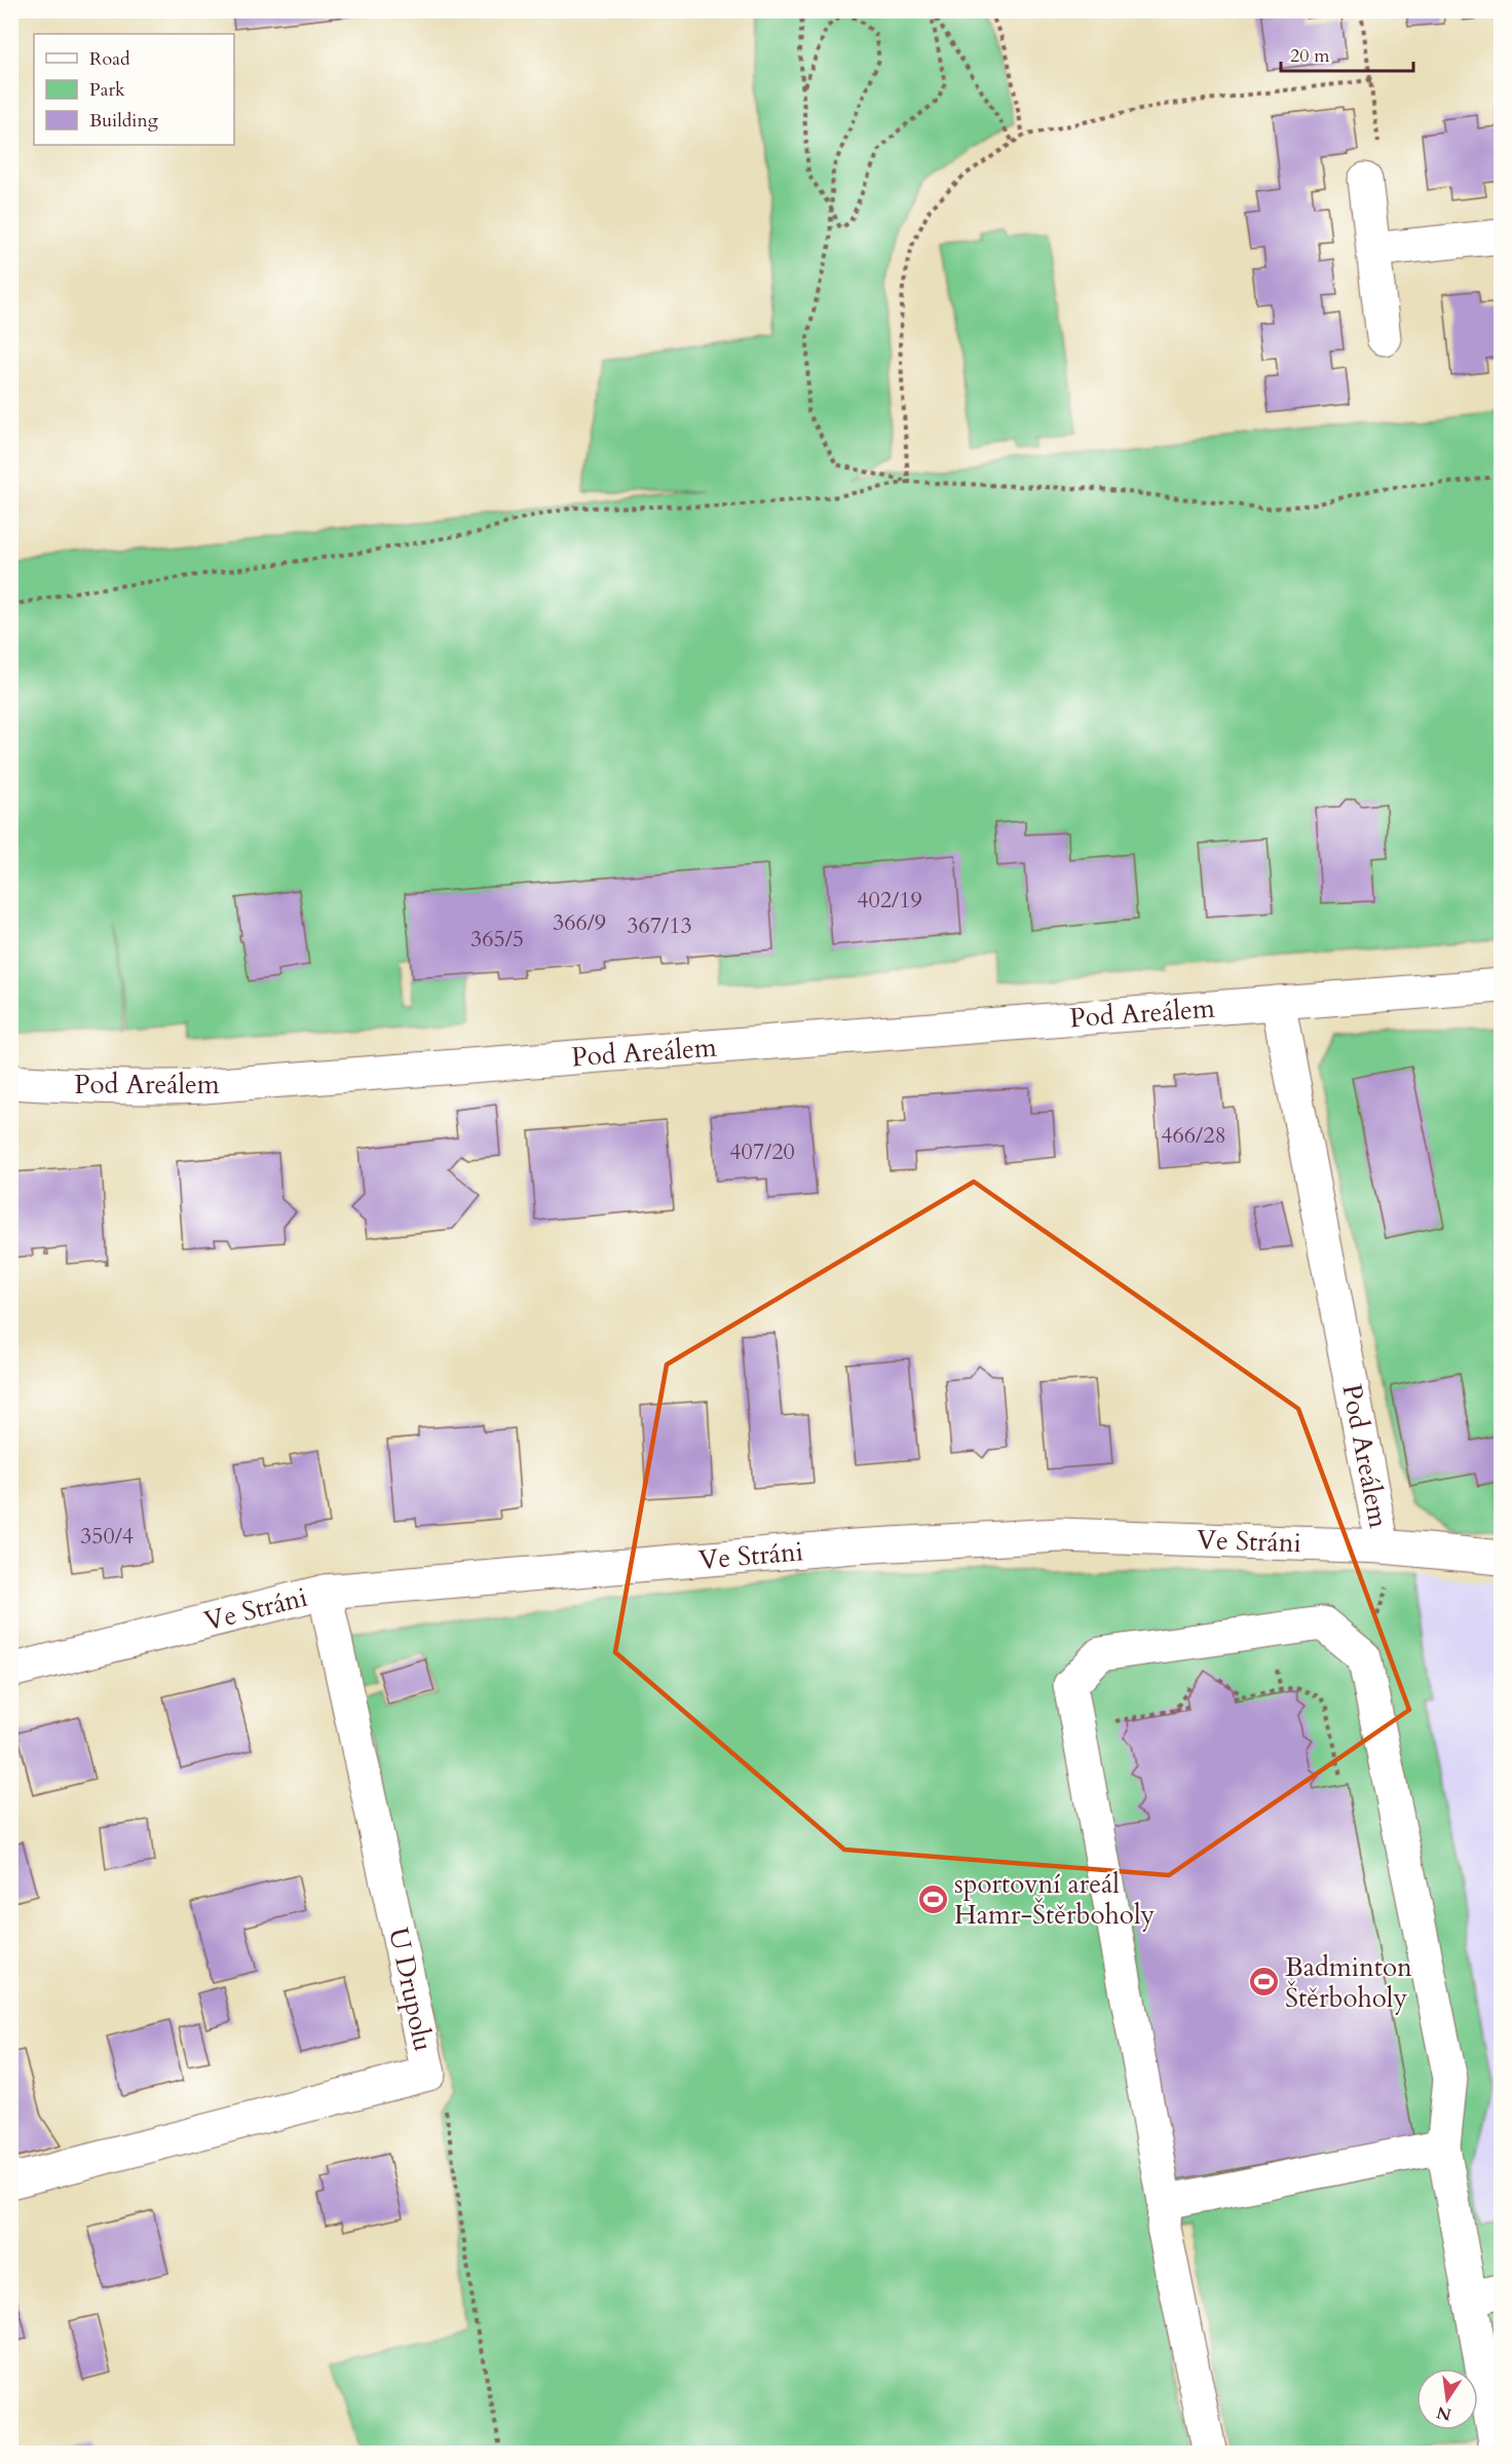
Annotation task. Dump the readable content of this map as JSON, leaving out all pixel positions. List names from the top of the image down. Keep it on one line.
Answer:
{"streets":{"street":["Pod Areálem","Ve Stráni","U Drupolu"]},"crossings":[["Pod Areálem","Ve Stráni"],["Ve Stráni","U Drupolu"]],"places":{"sports":["sportovní areál Hamr-Štěrboholy","Badminton Štěrboholy"]},"house_numbers":["402/19","366/9","367/13","365/5","466/28","407/20","350/4"],"legend":["Road","Park","Building"],"scale_bar":"20 m","north":"bottom"}
